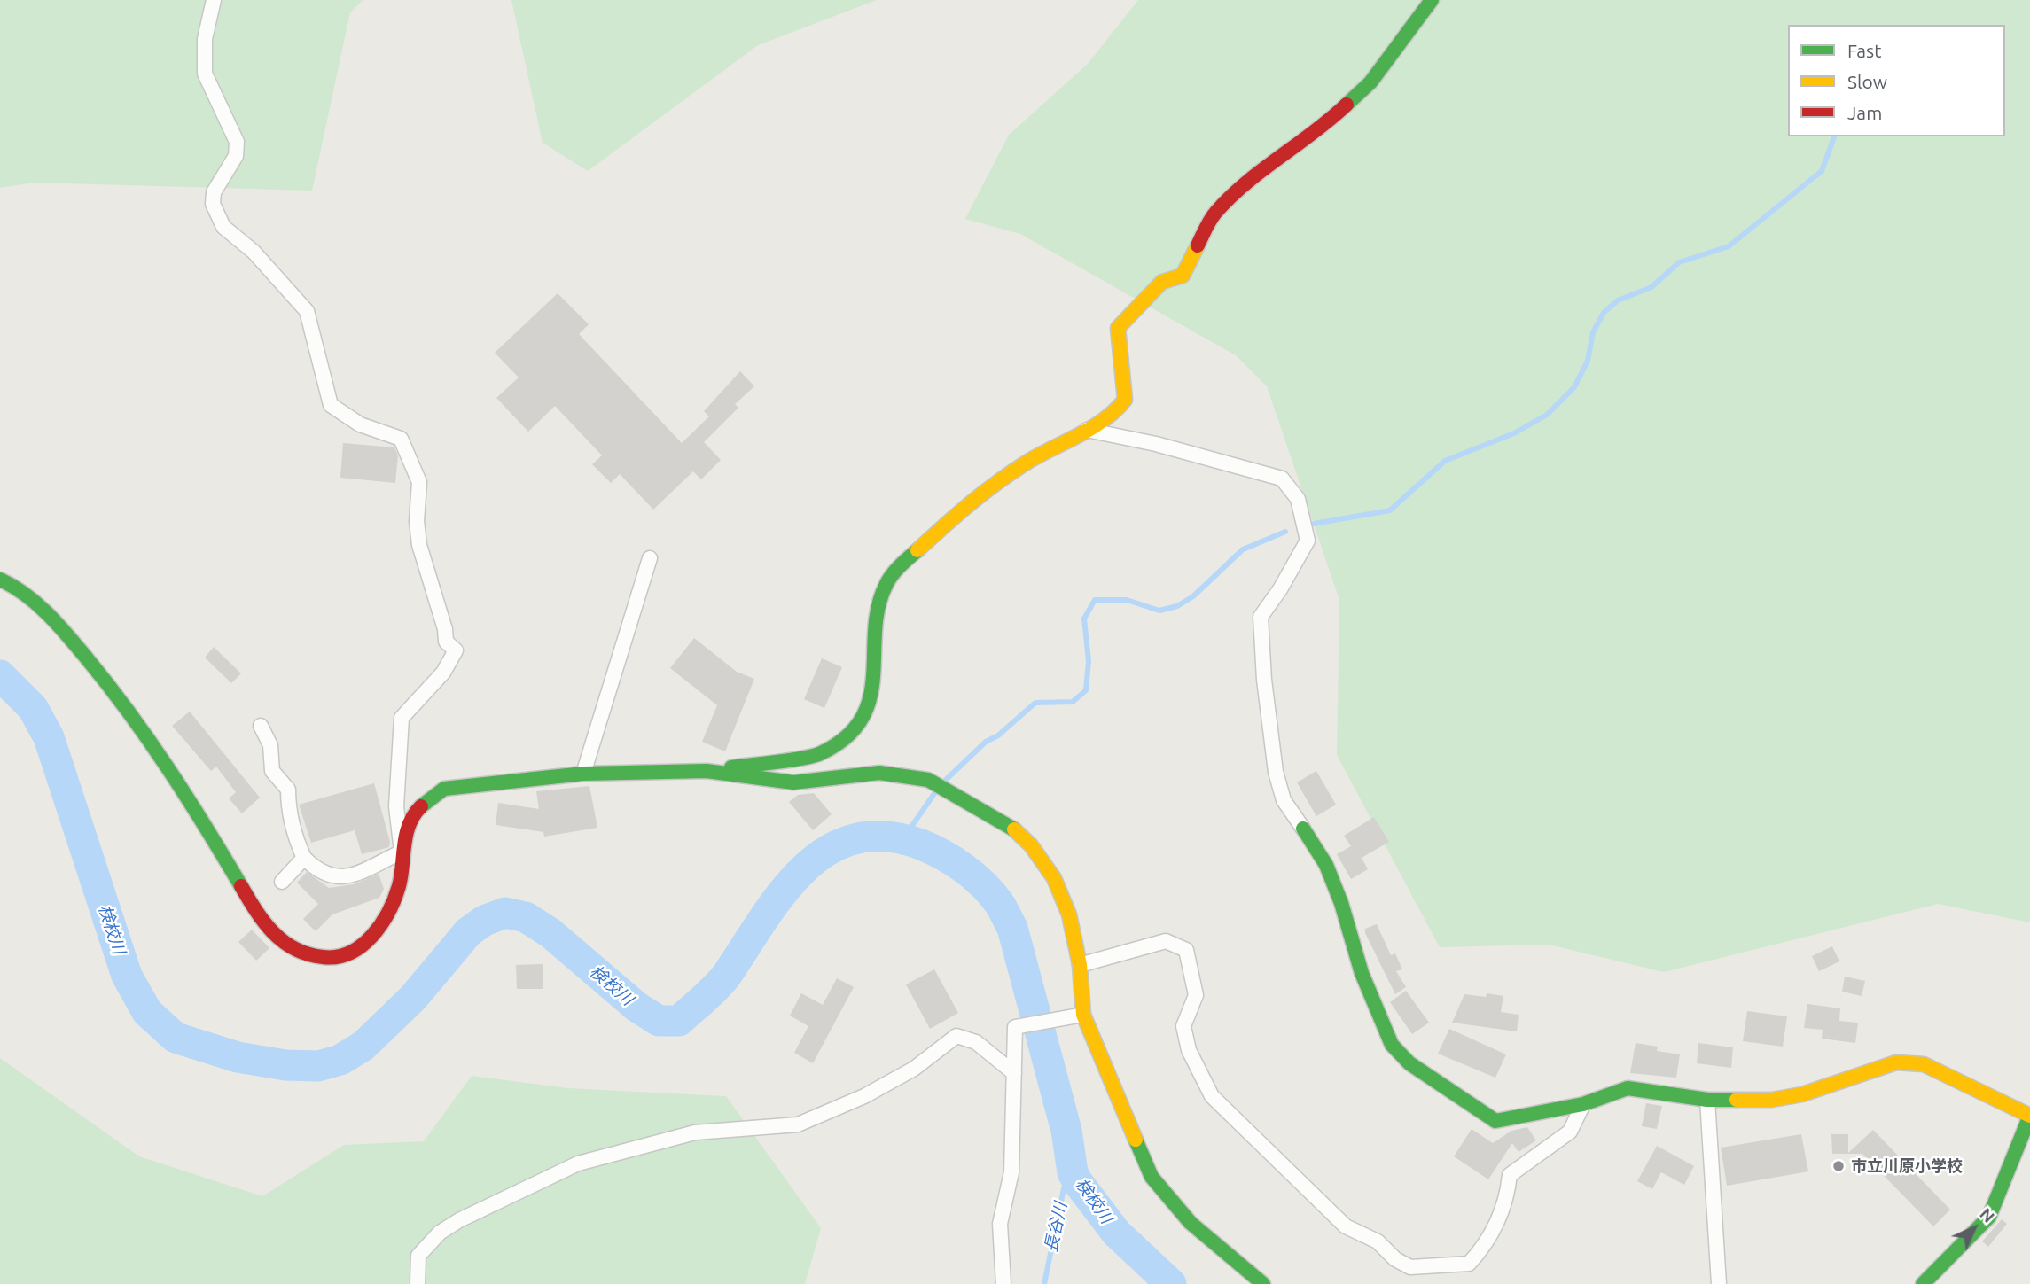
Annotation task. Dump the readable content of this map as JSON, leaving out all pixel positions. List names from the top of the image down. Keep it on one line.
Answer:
{"water":["検校川","長谷川"],"places":["市立川原小学校"],"legend":["Fast","Slow","Jam"],"north":"top right"}
